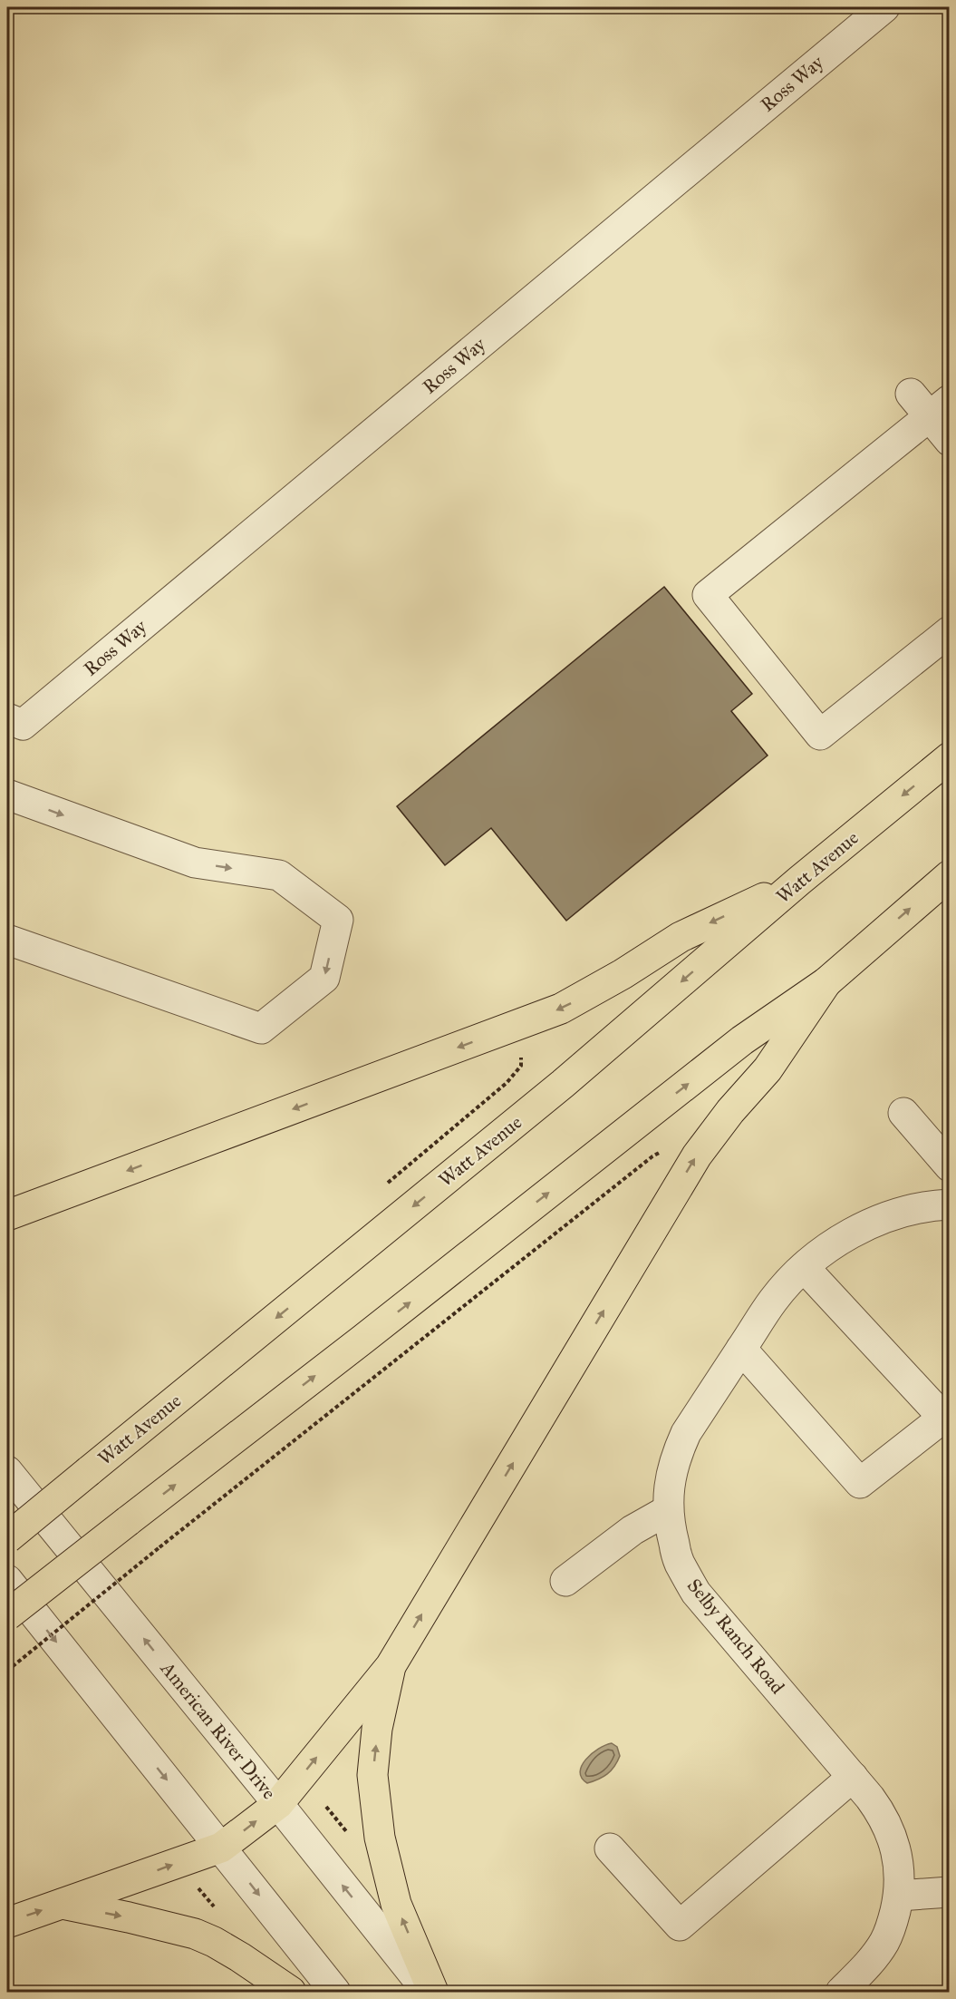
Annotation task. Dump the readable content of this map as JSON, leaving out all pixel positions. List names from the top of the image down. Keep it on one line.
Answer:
{"streets":{"main road":["Watt Avenue"],"street":["Ross Way","Selby Ranch Road","American River Drive"]}}
